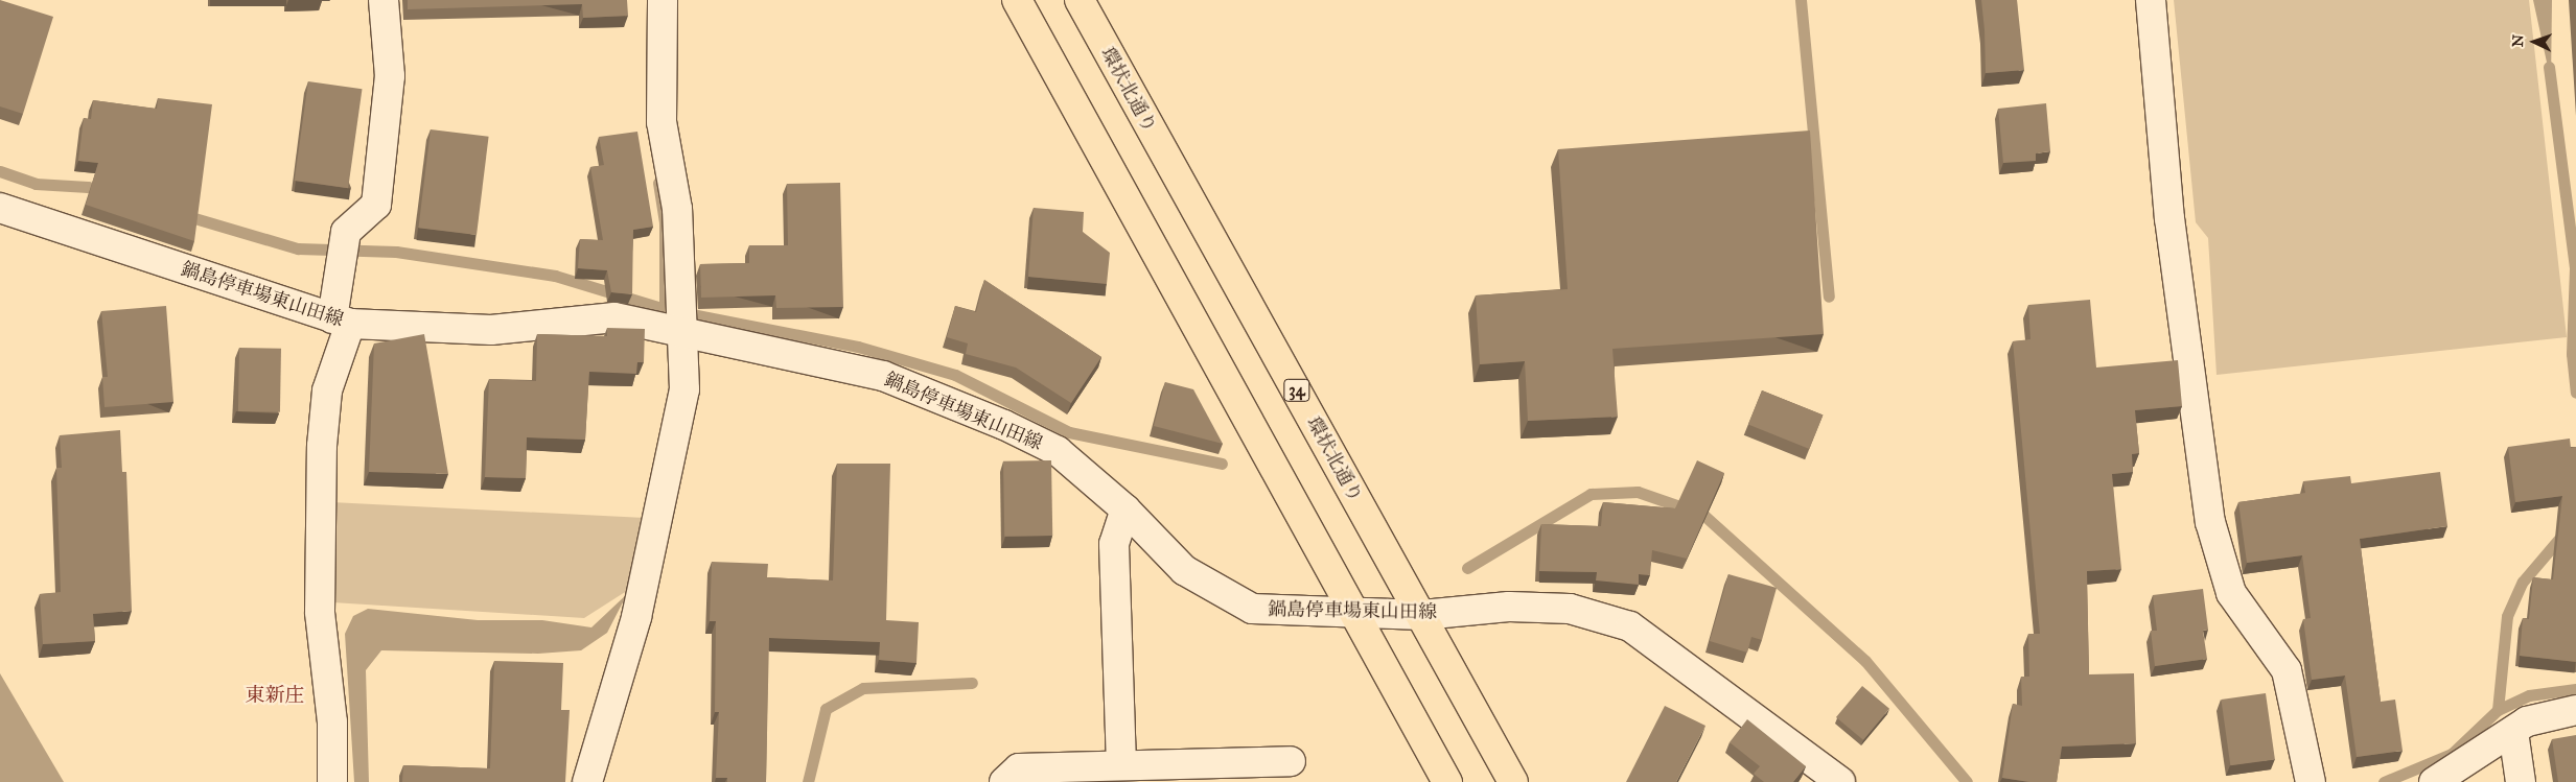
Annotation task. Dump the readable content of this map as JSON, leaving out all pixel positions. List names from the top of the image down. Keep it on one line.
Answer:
{"streets":{"highway":["環状北通り","34"],"street":["鍋島停車場東山田線"]},"crossings":[["環状北通り","鍋島停車場東山田線"]],"districts":["東新庄"],"north":"left"}
